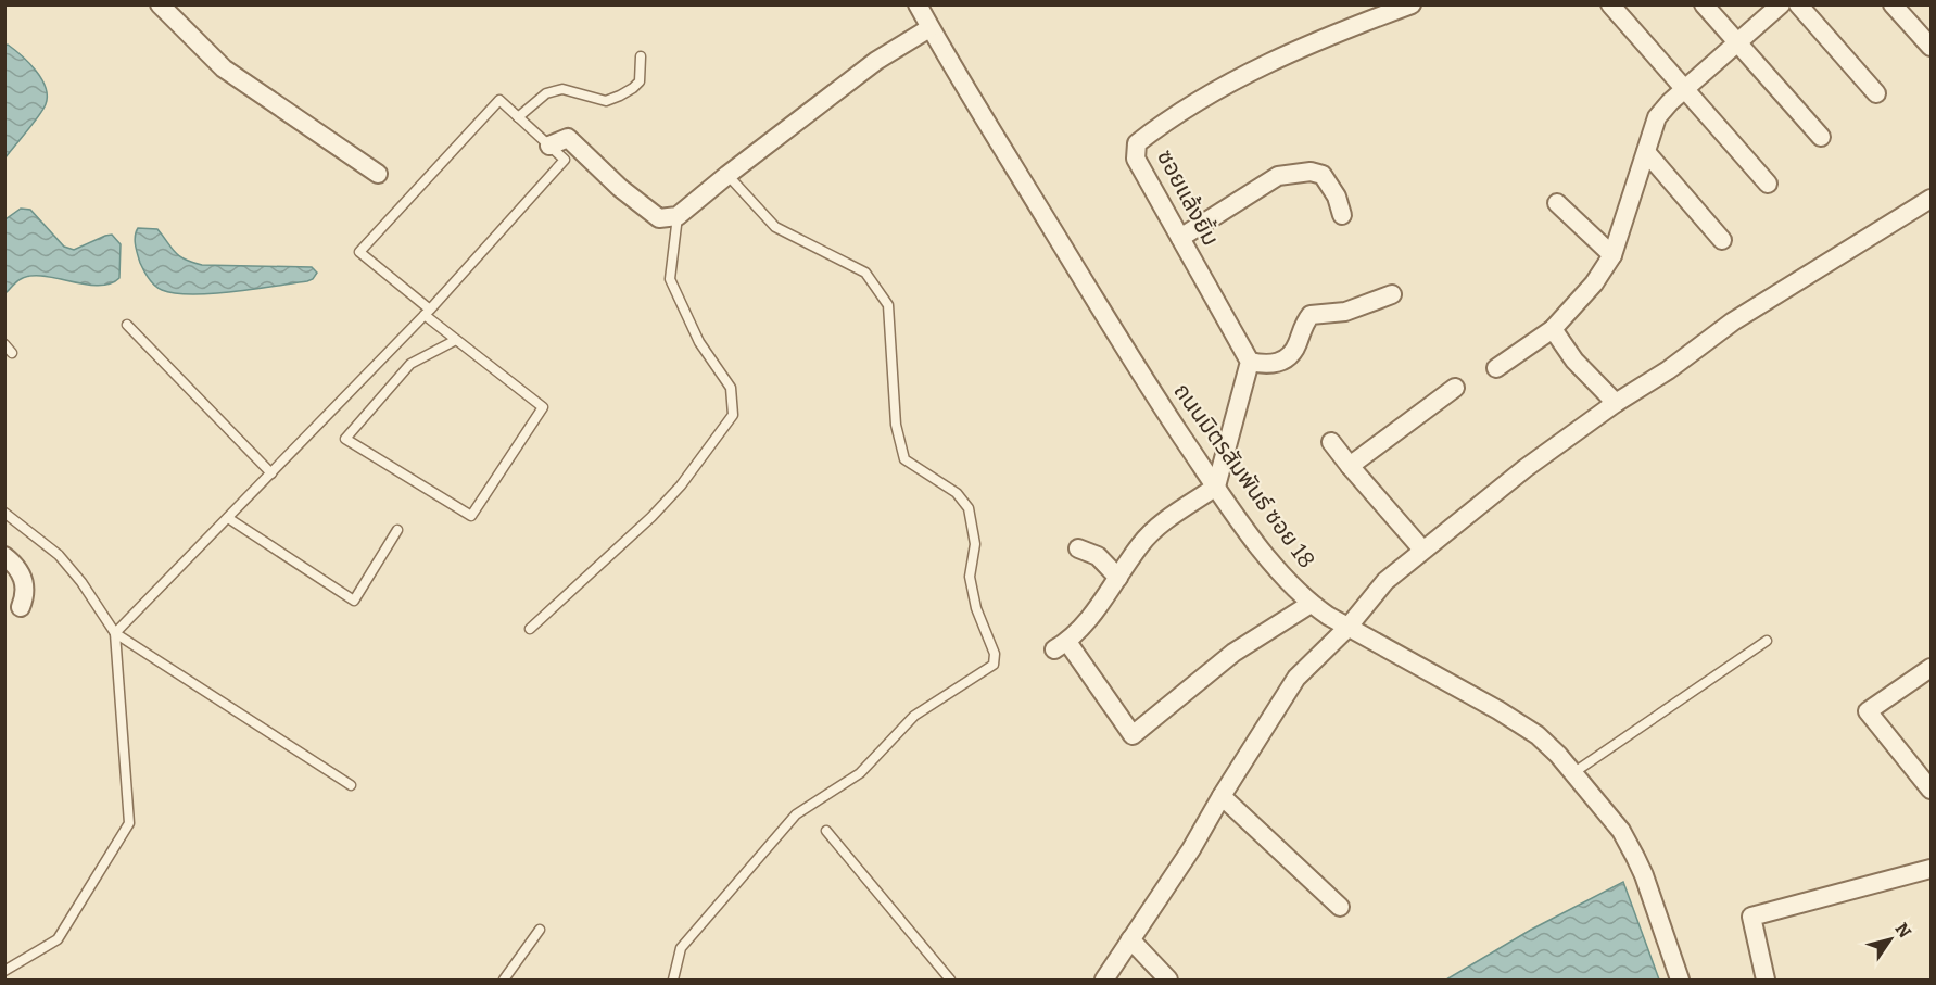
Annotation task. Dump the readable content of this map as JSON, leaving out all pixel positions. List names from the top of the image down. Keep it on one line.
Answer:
{"streets":{"street":["ซอยแล้งยิ้ม","ถนนมิตรสัมพันธ์ ซอย 18"]},"north":"top right"}
